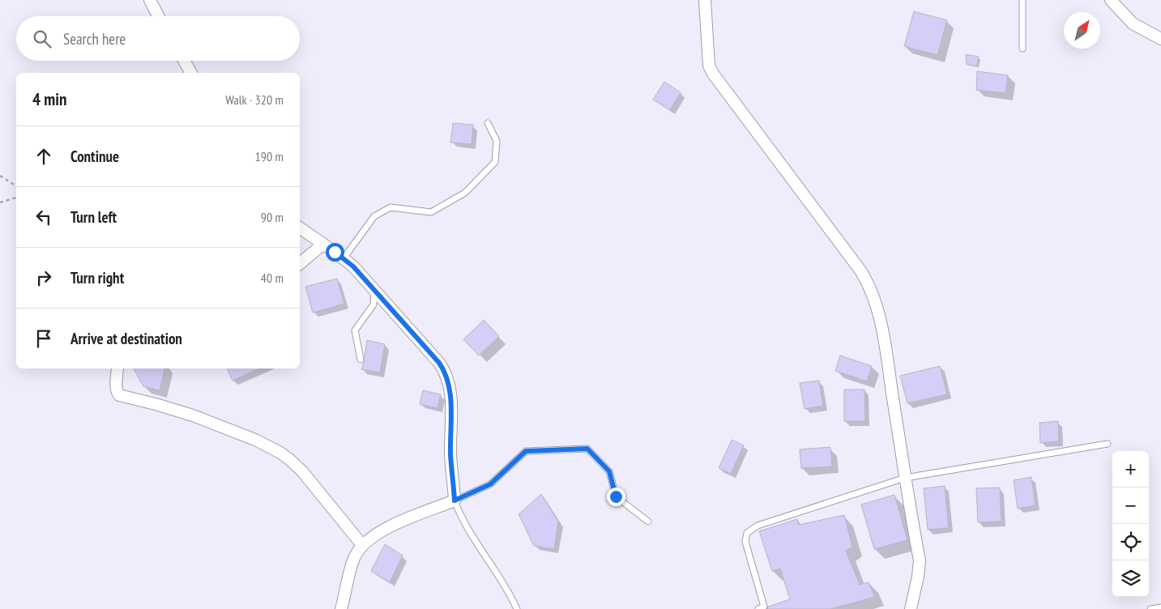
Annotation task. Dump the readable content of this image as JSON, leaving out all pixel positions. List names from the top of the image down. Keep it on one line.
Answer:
{"north":"top right","page":{"search":"Search here","heading":["4 min","Walk · 320 m"],"list":[["Continue","190 m"],["Turn left","90 m"],["Turn right","40 m"],"Arrive at destination"],"map_buttons":["+","−"]}}
